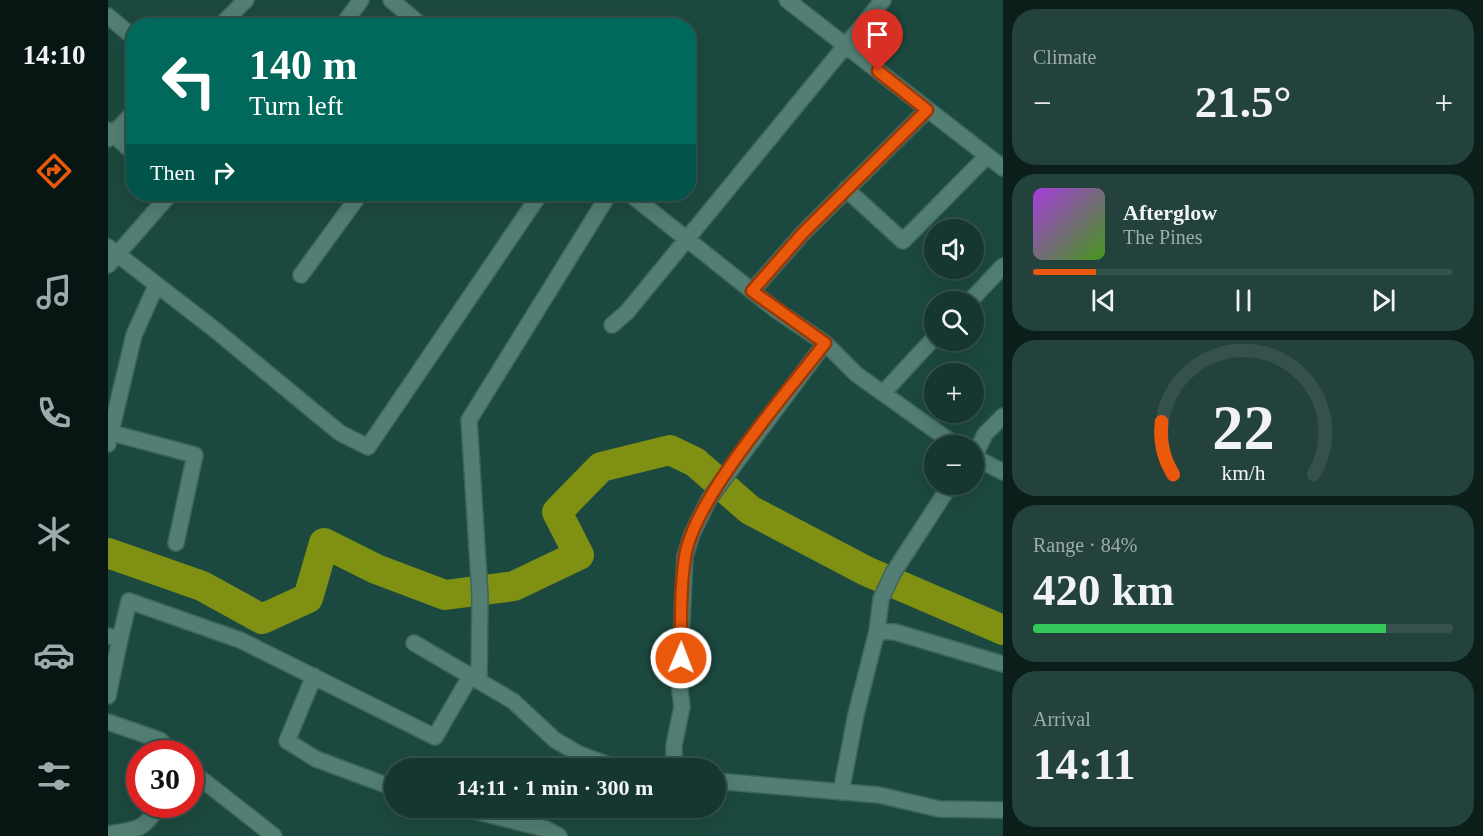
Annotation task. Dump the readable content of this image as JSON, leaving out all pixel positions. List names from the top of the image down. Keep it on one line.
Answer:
{"page":{"tabs":"14:10","tile":["Climate",["Range · 84%","420 km"],["Arrival","14:11"]],"turn":["140 m","Turn left"],"heat":["−","21.5°","+"],"then":"Then","song":["Afterglow","The Pines"],"map_buttons":["+","−"],"limit":"30","trip":"14:11 · 1 min · 300 m","gauge":["22","km/h"]}}
